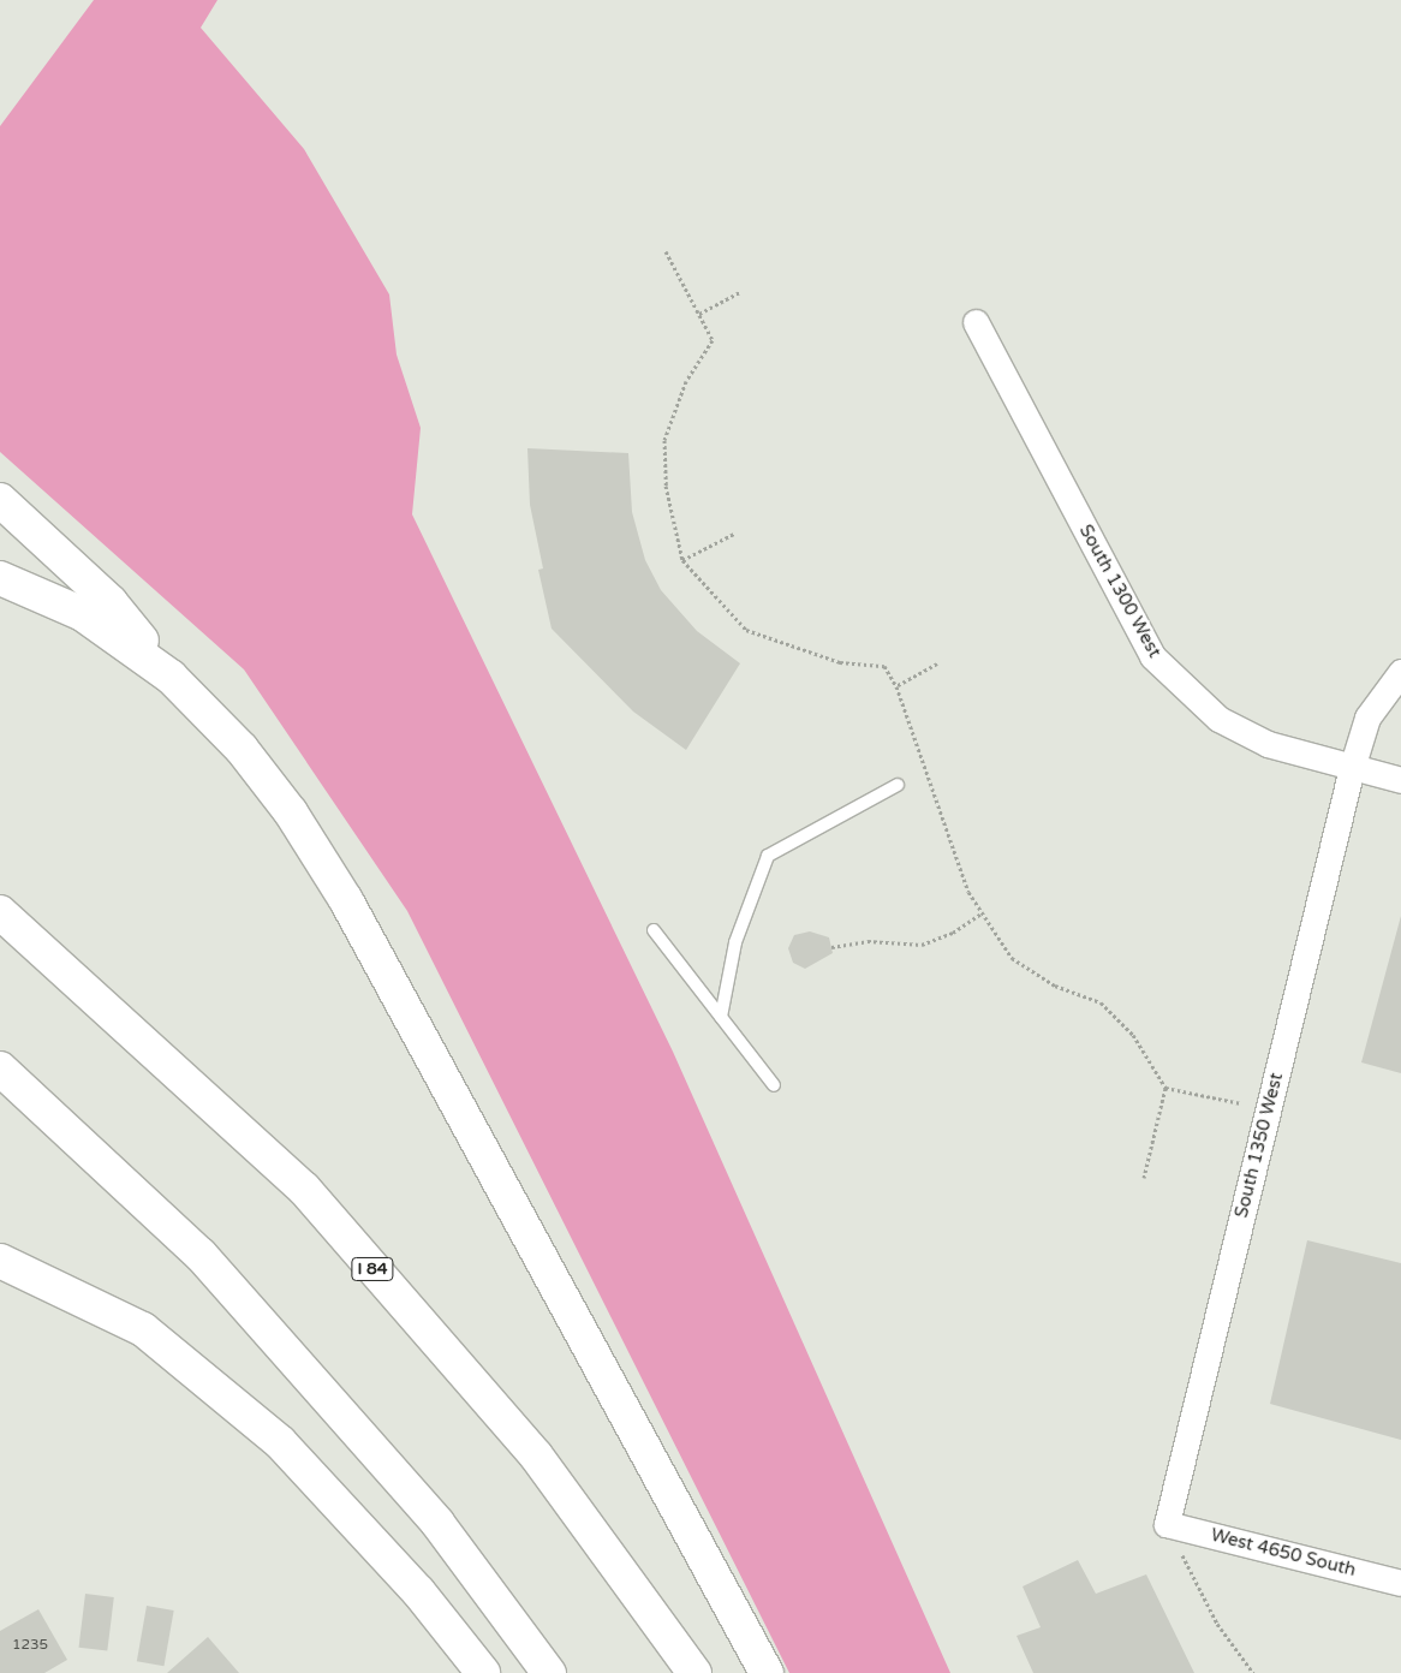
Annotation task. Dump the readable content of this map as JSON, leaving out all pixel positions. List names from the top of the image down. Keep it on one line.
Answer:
{"streets":{"highway":["I 84"],"street":["South 1300 West","South 1350 West","West 4650 South"]},"crossings":[["South 1300 West","South 1350 West"],["South 1350 West","West 4650 South"]],"house_numbers":["1235"]}
